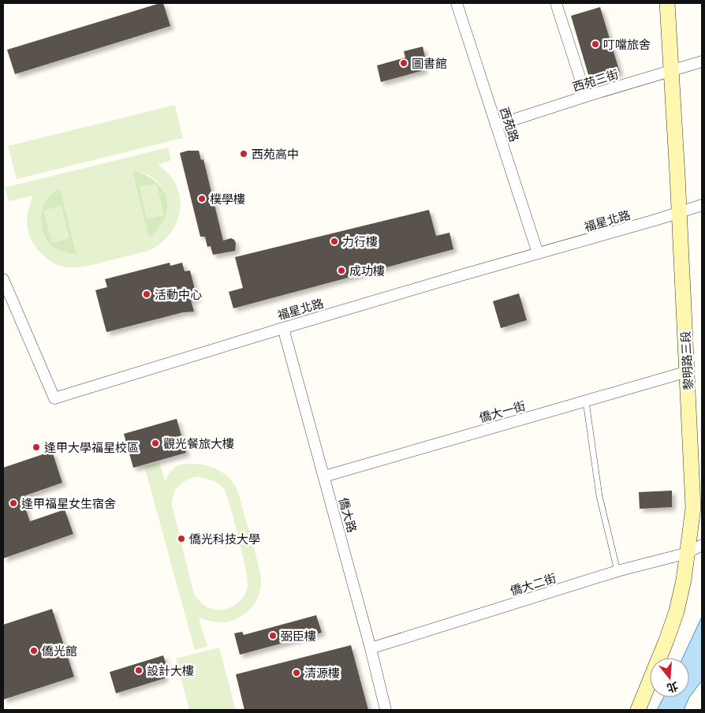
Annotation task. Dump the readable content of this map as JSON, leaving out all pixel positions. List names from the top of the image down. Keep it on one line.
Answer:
{"streets":{"main road":["黎明路三段"],"street":["西苑三街","西苑路","福星北路","僑大一街","僑大路","僑大二街"]},"crossings":[["西苑三街","西苑路"],["西苑三街","黎明路三段"],["西苑路","福星北路"],["福星北路","黎明路三段"],["福星北路","僑大路"],["黎明路三段","僑大一街"],["黎明路三段","僑大二街"],["僑大一街","僑大路"],["僑大路","僑大二街"]],"places":["叮噹旅舍","圖書館","西苑高中","樸學樓","力行樓","成功樓","活動中心","觀光餐旅大樓","逢甲大學福星校區","逢甲福星女生宿舍","僑光科技大學","弼臣樓","僑光館","設計大樓","清源樓"],"north":"bottom"}
